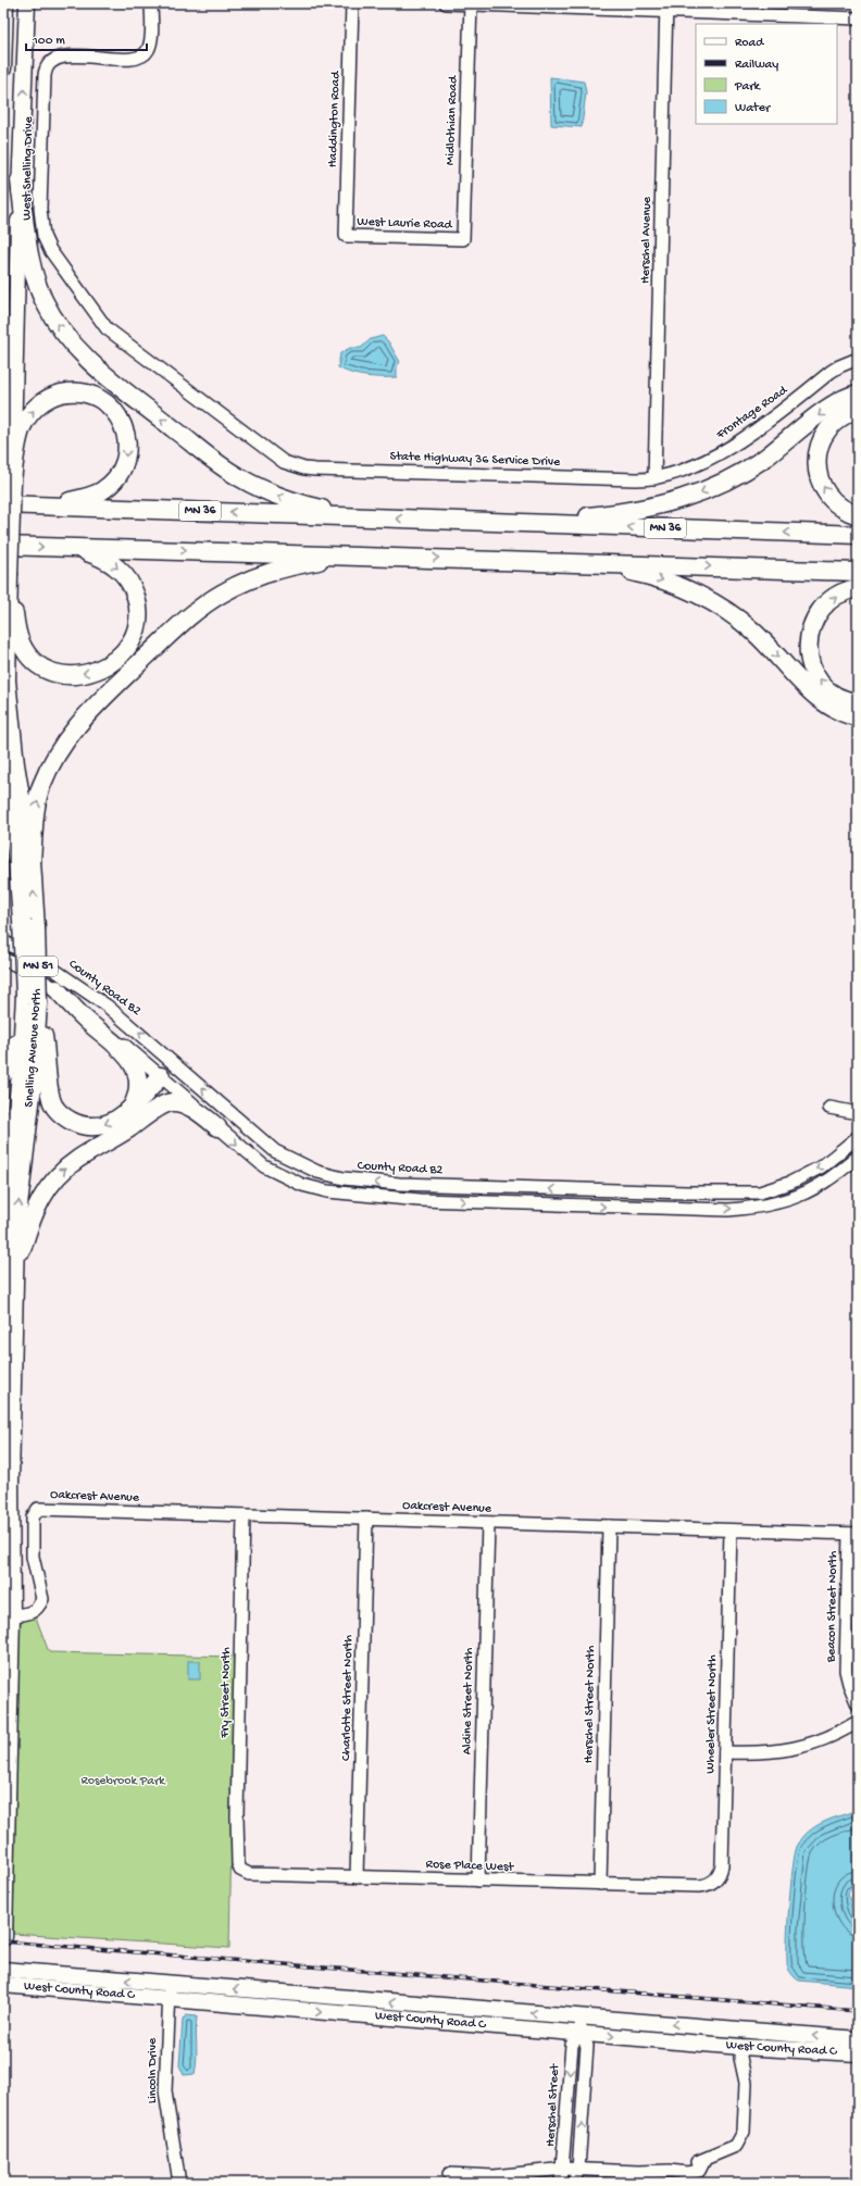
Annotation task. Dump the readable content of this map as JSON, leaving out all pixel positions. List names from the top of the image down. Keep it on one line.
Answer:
{"streets":{"highway":["MN 36","MN 51","Snelling Avenue North"],"main road":["West County Road C"],"street":["Haddington Road","Midlothian Road","West Snelling Drive","West Laurie Road","Herschel Avenue","Frontage Road","State Highway 36 Service Drive","County Road B2","Oakcrest Avenue","Beacon Street North","Fry Street North","Charlotte Street North","Aldine Street North","Herschel Street North","Wheeler Street North","Rose Place West","Lincoln Drive","Herschel Street"]},"crossings":[["Haddington Road","West Laurie Road"],["Midlothian Road","West Laurie Road"],["West Snelling Drive","State Highway 36 Service Drive"],["Herschel Avenue","Frontage Road"],["Herschel Avenue","State Highway 36 Service Drive"],["Frontage Road","State Highway 36 Service Drive"],["Snelling Avenue North","Oakcrest Avenue"],["Oakcrest Avenue","Beacon Street North"],["Oakcrest Avenue","Fry Street North"],["Oakcrest Avenue","Charlotte Street North"],["Oakcrest Avenue","Aldine Street North"],["Oakcrest Avenue","Herschel Street North"],["Oakcrest Avenue","Wheeler Street North"],["Fry Street North","Rose Place West"],["Charlotte Street North","Rose Place West"],["Aldine Street North","Rose Place West"],["Herschel Street North","Rose Place West"],["Wheeler Street North","Rose Place West"],["West County Road C","Lincoln Drive"],["West County Road C","Herschel Street"]],"parks":["Rosebrook Park"],"legend":["Road","Railway","Park","Water"],"scale_bar":"100 m"}
